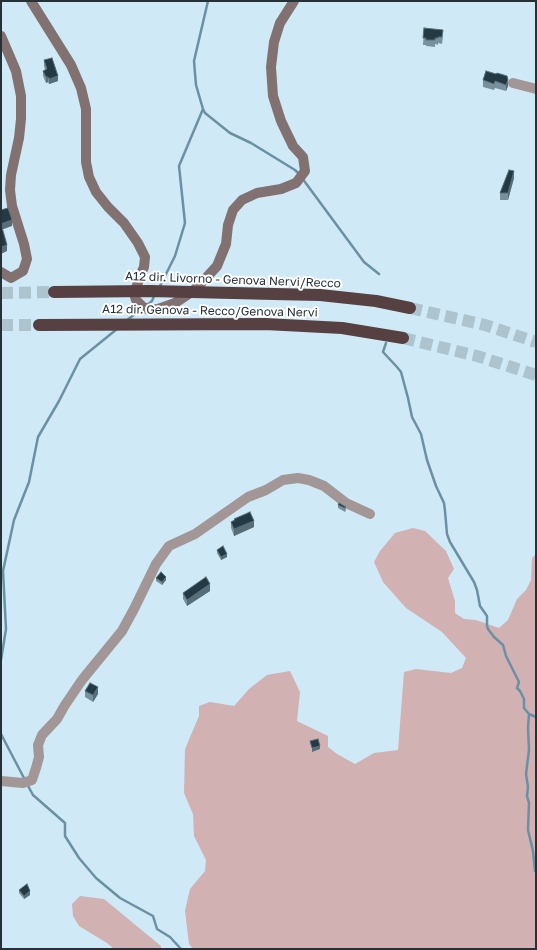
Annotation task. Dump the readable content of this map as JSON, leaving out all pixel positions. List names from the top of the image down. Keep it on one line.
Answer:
{"streets":{"highway":["A12 dir. Livorno - Genova Nervi/Recco","A12 dir. Genova - Recco/Genova Nervi"]}}
